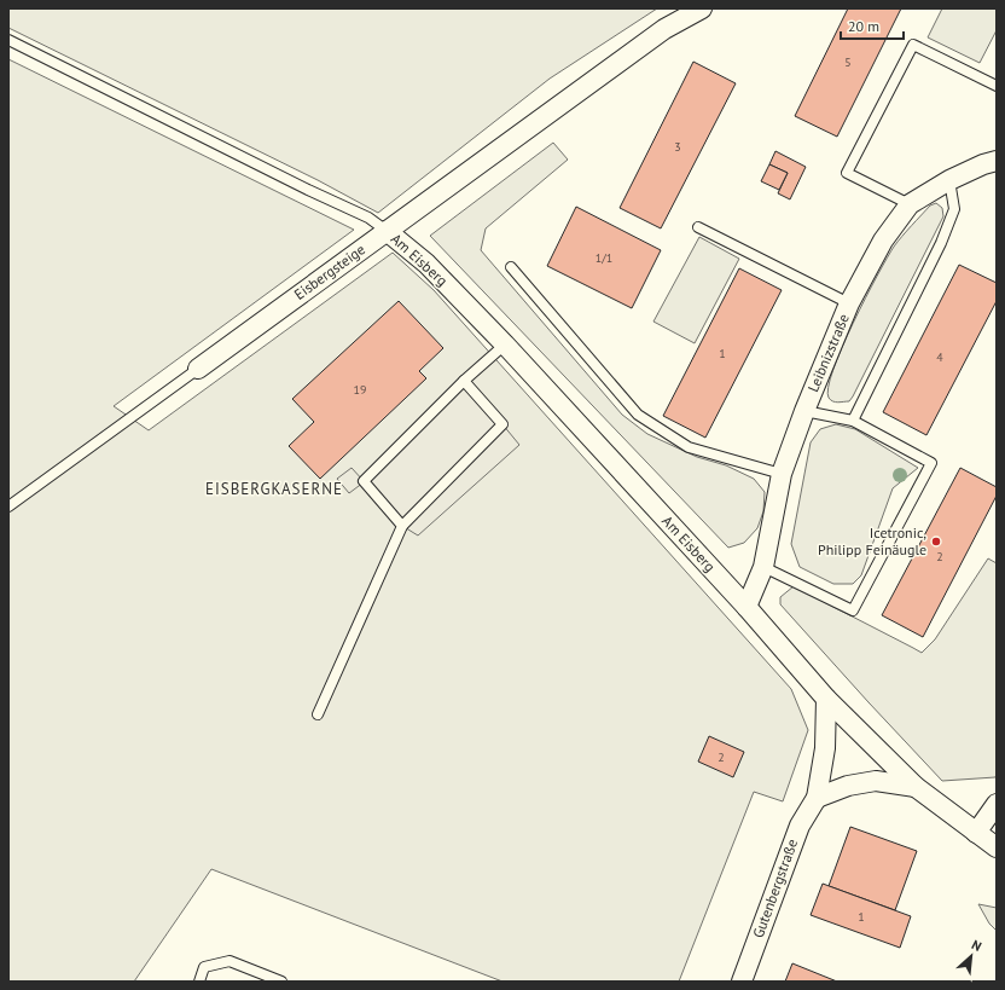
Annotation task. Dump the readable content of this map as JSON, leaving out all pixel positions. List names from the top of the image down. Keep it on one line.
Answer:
{"streets":{"street":["Am Eisberg","Eisbergsteige","Leibnizstraße","Gutenbergstraße"]},"crossings":[["Am Eisberg","Eisbergsteige"],["Am Eisberg","Leibnizstraße"],["Am Eisberg","Gutenbergstraße"]],"districts":["EISBERGKASERNE"],"places":["Icetronic, Philipp Feinäugle"],"house_numbers":["5","3","1/1","1","4","19","2","2","1"],"scale_bar":"20 m","north":"top right"}
